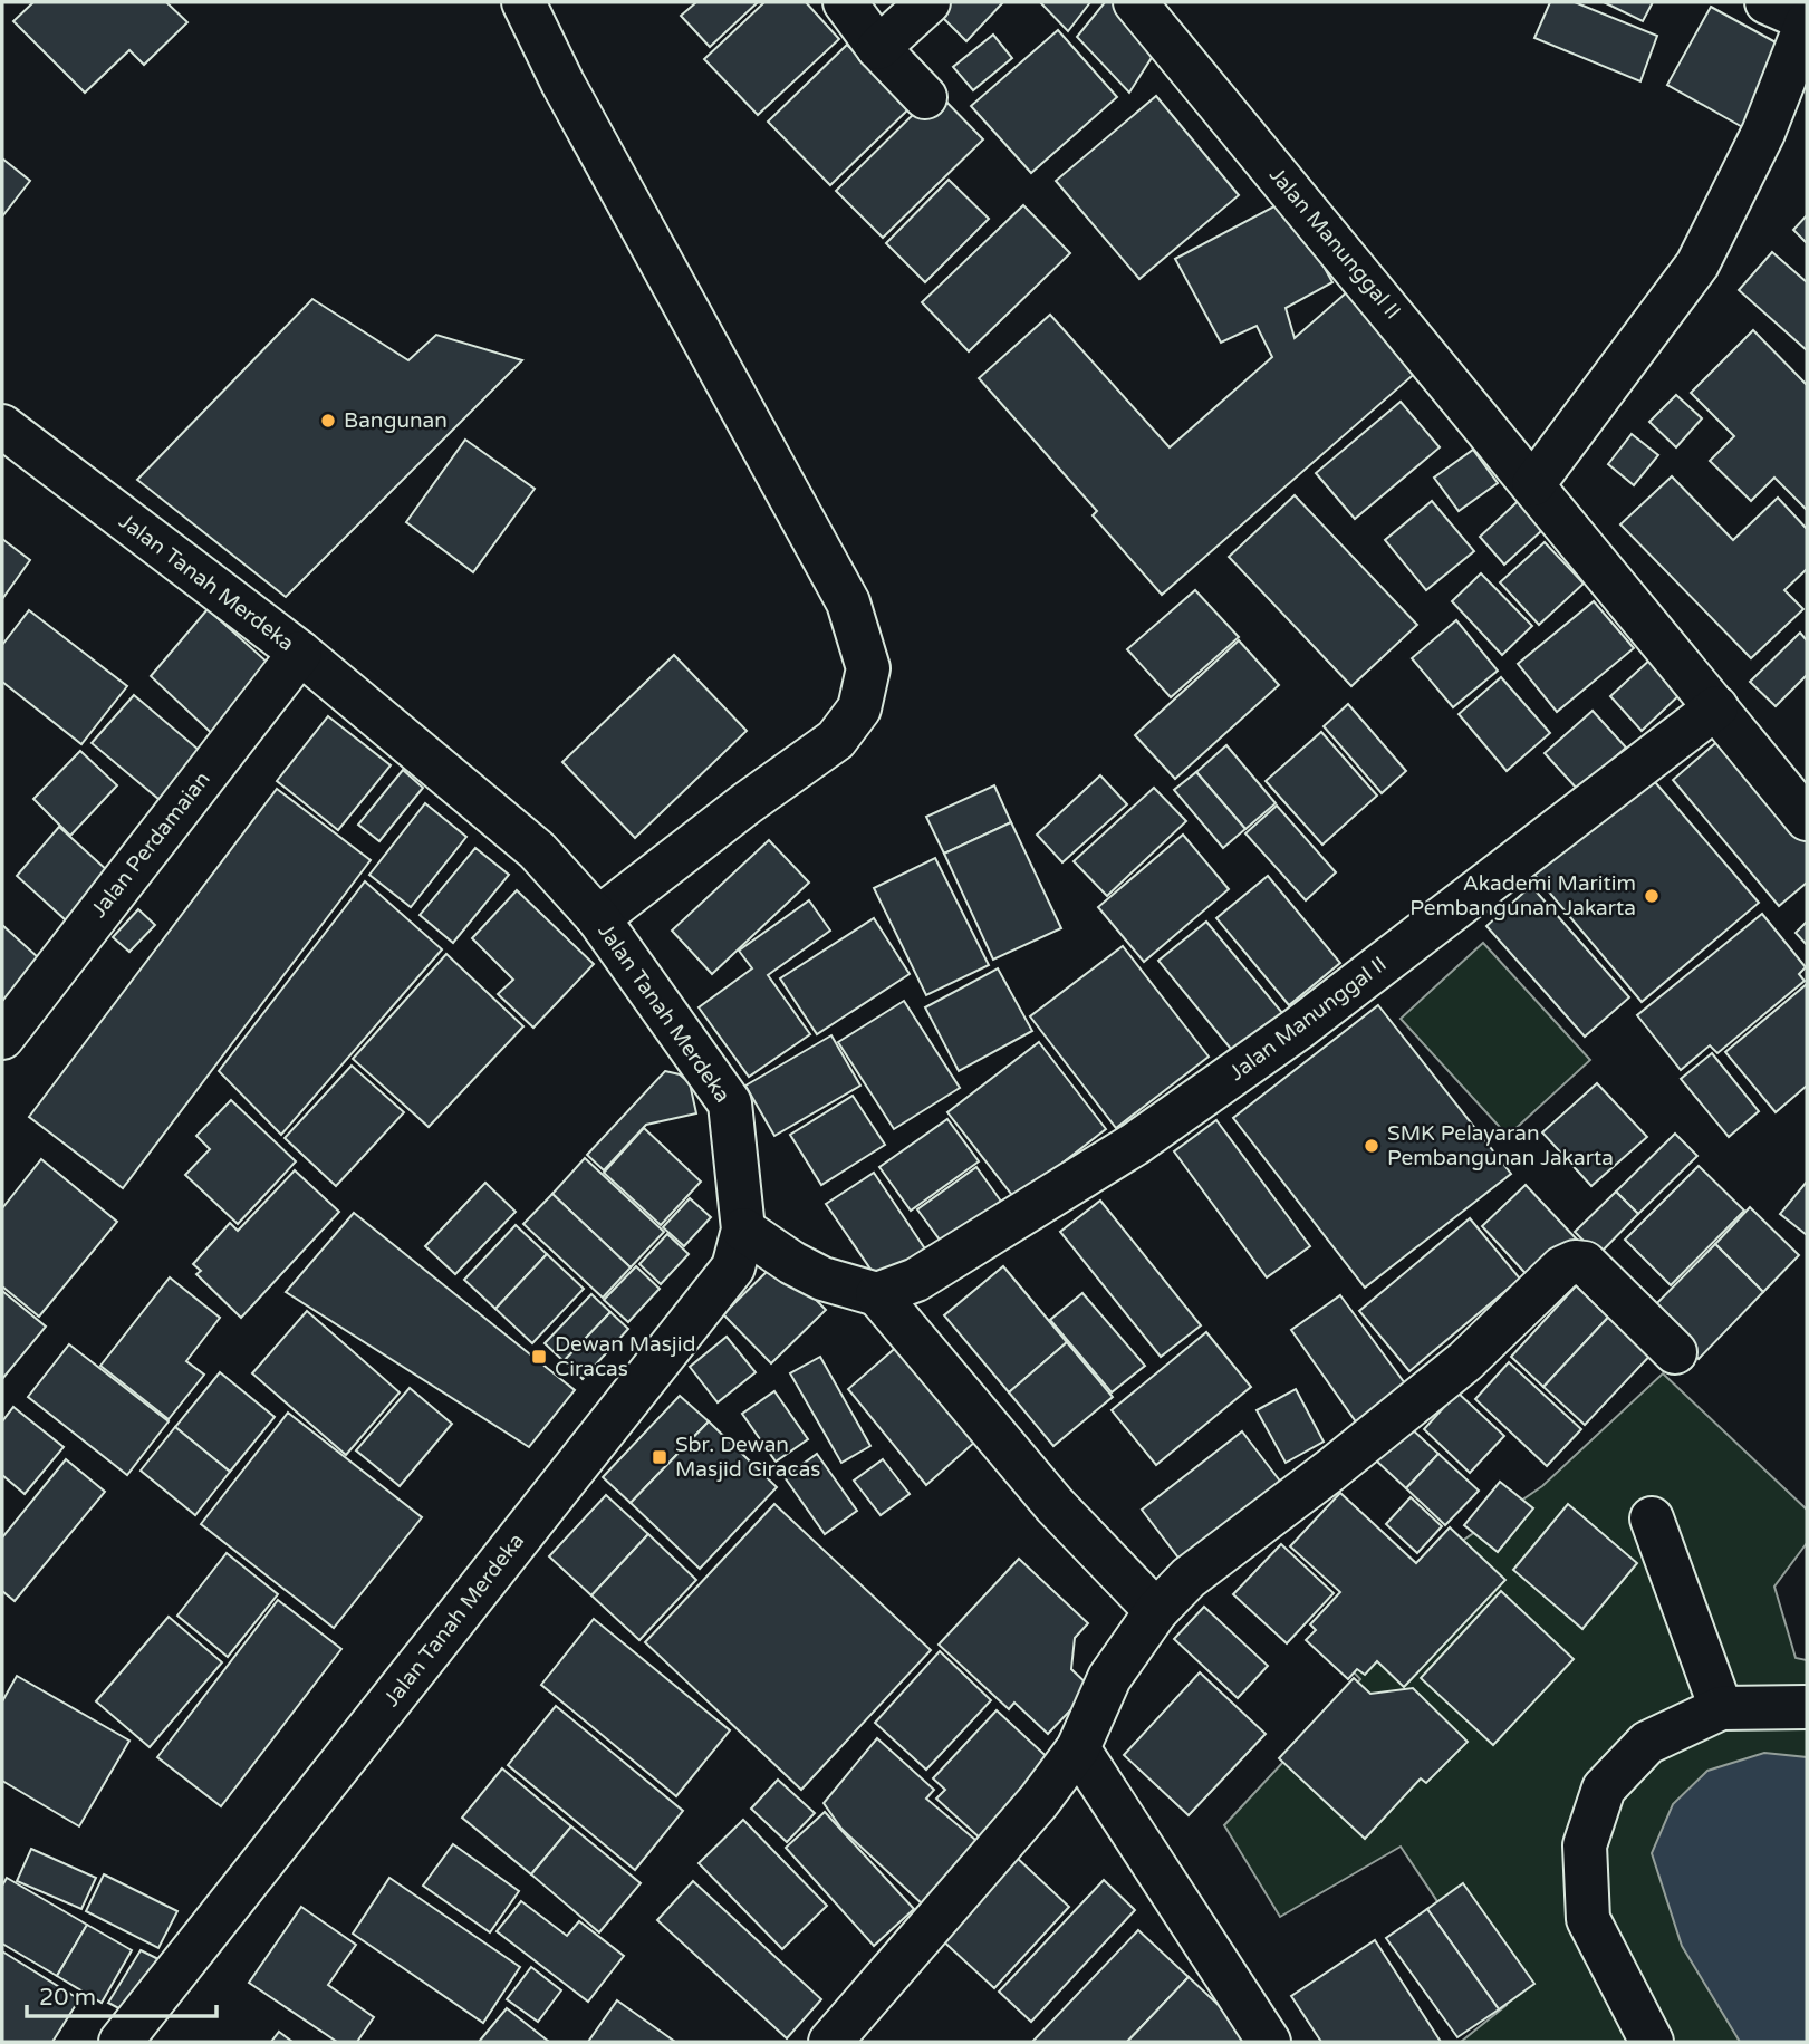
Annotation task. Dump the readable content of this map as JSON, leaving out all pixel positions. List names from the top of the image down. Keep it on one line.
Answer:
{"streets":{"street":["Jalan Manunggal II","Jalan Tanah Merdeka","Jalan Perdamaian"]},"crossings":[["Jalan Tanah Merdeka","Jalan Perdamaian"]],"places":{"other":["Bangunan","Akademi Maritim Pembangunan Jakarta","SMK Pelayaran Pembangunan Jakarta"],"transit":["Dewan Masjid Ciracas","Sbr. Dewan Masjid Ciracas"]},"scale_bar":"20 m"}
